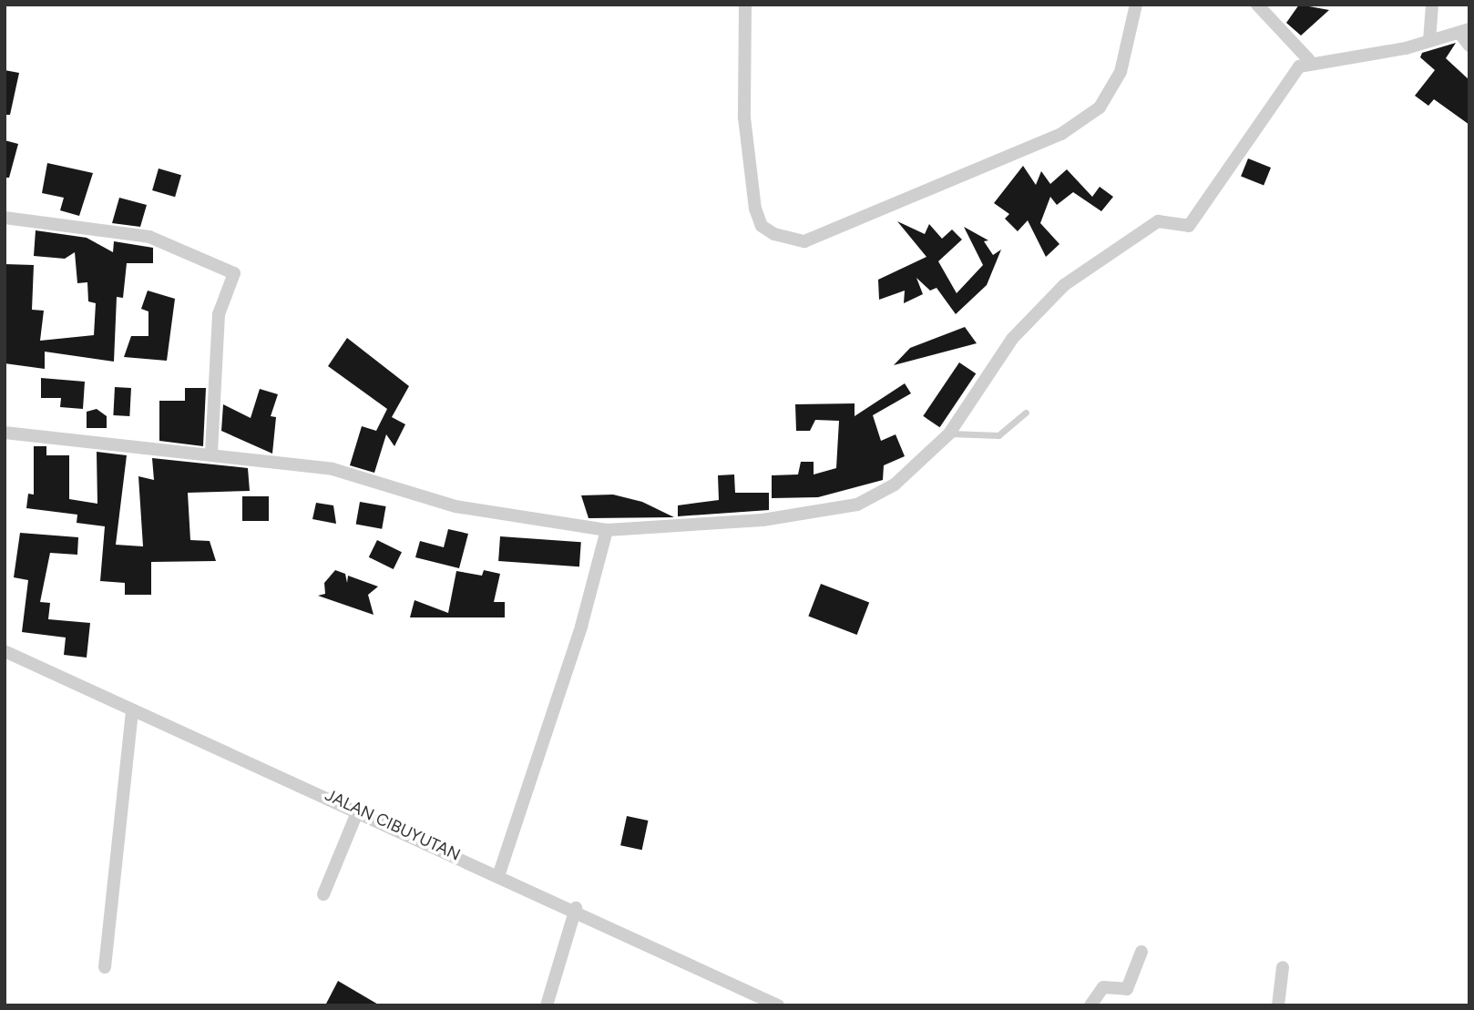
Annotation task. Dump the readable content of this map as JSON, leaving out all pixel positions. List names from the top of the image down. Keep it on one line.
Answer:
{"streets":{"street":["JALAN CIBUYUTAN"]}}
